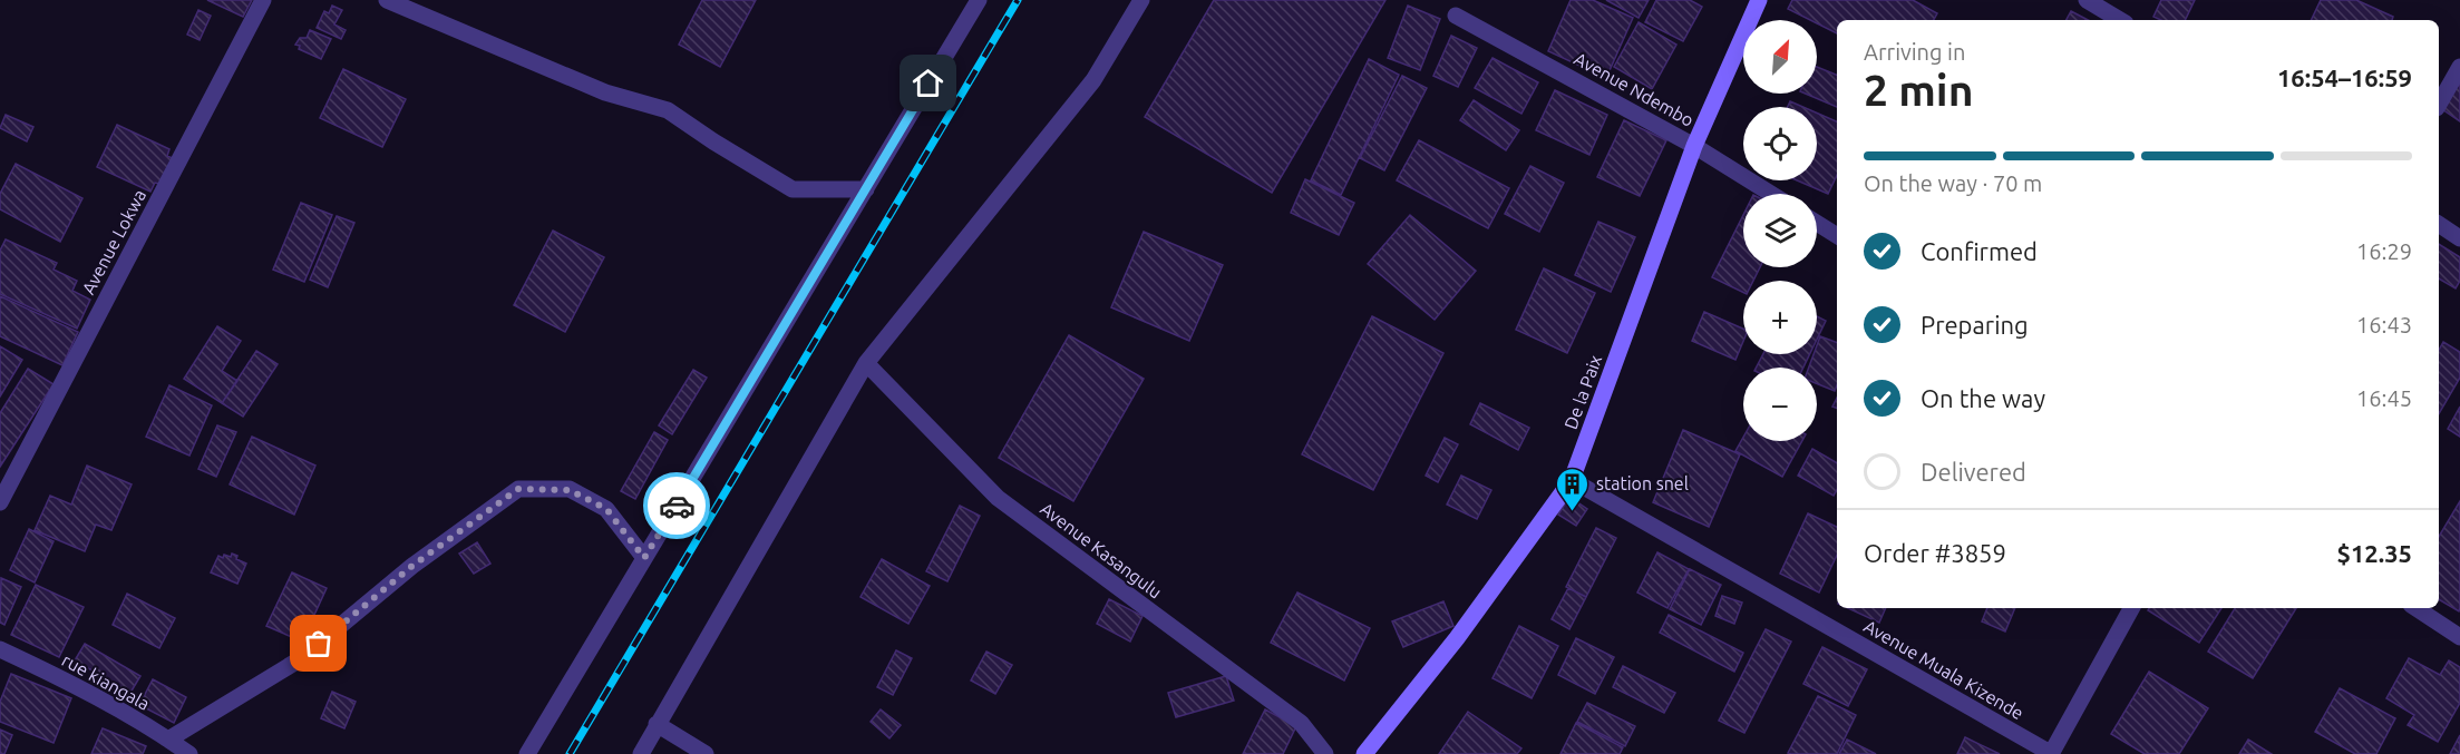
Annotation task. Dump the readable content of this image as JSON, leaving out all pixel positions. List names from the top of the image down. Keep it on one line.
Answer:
{"streets":{"street":["Avenue Ndembo","Avenue Lokwa","De la Paix","Avenue Kasangulu","Avenue Muala Kizende","rue kiangala"]},"crossings":[["Avenue Ndembo","De la Paix"],["De la Paix","Avenue Muala Kizende"]],"places":{"building":["station snel"]},"north":"top right","page":{"map_buttons":["+","−"],"heading":["2 min","Arriving in","16:54–16:59"],"panel":["Order #3859","$12.35"],"bar":"On the way · 70 m","list":[["Confirmed","16:29"],["Preparing","16:43"],["On the way","16:45"],"Delivered"]}}
